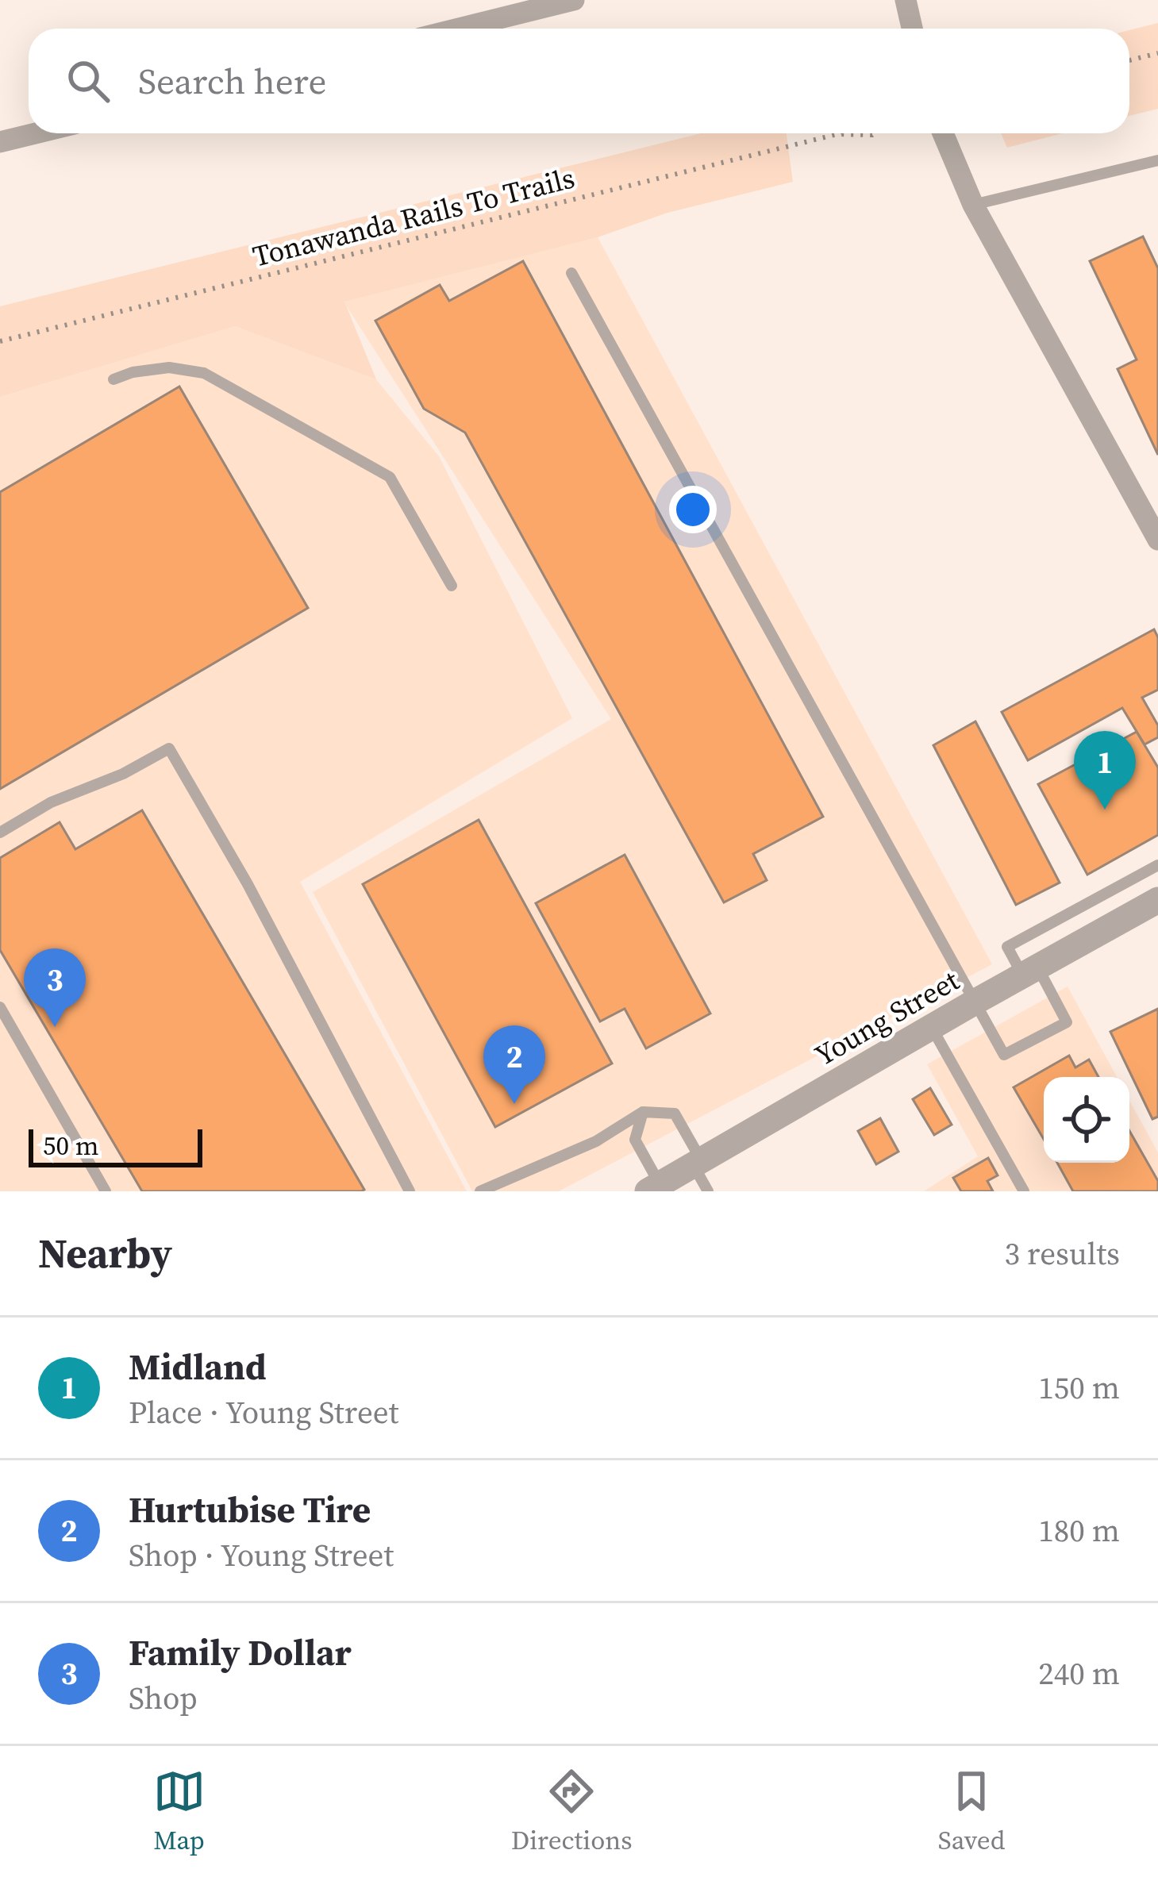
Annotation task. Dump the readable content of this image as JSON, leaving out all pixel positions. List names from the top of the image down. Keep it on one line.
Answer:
{"streets":{"street":["Young Street"],"path":["Tonawanda Rails To Trails"]},"scale_bar":"50 m","page":{"search":"Search here","pins":["1","3","2"],"scale":"50 m","heading":["Nearby","3 results"],"list":[{"mark":"1","name":"Midland","note":"Place · Young Street","value":"150 m"},{"mark":"2","name":"Hurtubise Tire","note":"Shop · Young Street","value":"180 m"},{"mark":"3","name":"Family Dollar","note":"Shop","value":"240 m"}],"nav":["Map","Directions","Saved"]}}
